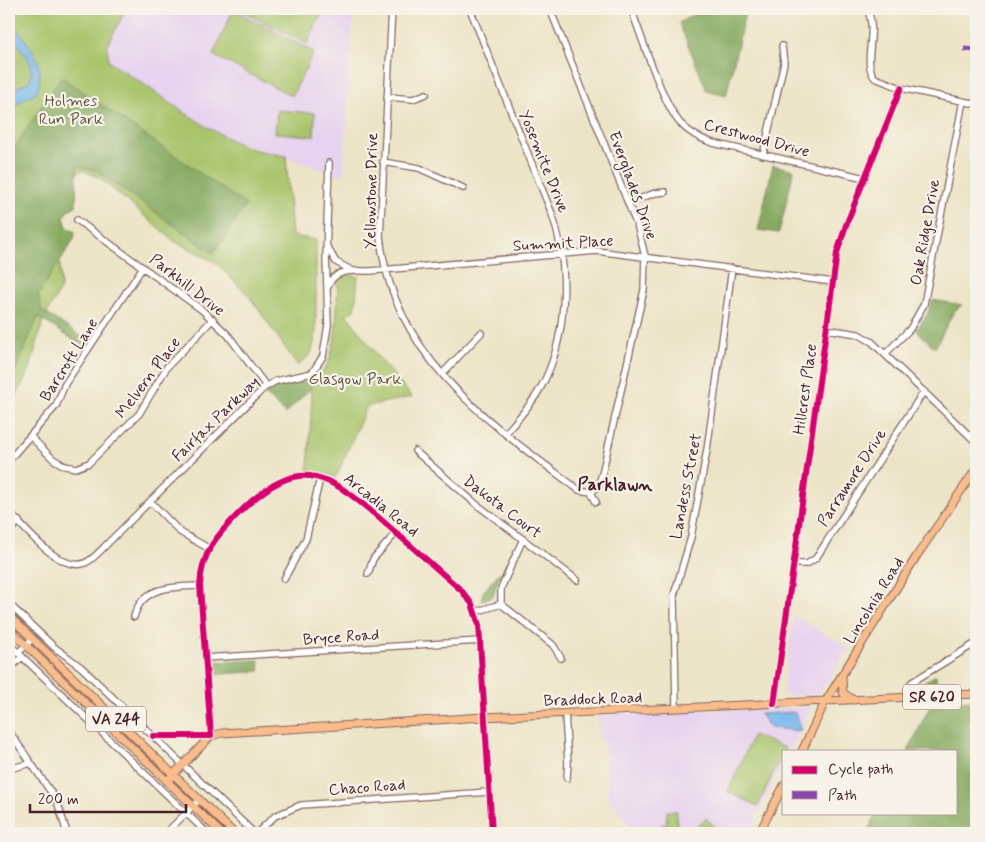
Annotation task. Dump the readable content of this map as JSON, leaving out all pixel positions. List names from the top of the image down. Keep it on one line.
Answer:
{"streets":{"main road":["Lincolnia Road","SR 620","Braddock Road","VA 244"],"street":["Crestwood Drive","Yosemite Drive","Everglades Drive","Yellowstone Drive","Oak Ridge Drive","Summit Place","Parkhill Drive","Barcroft Lane","Melvern Place","Hillcrest Place","Fairfax Parkway","Parramore Drive","Landess Street","Arcadia Road","Dakota Court","Bryce Road","Chaco Road"]},"crossings":[["Crestwood Drive","Hillcrest Place"],["Yosemite Drive","Yellowstone Drive"],["Yosemite Drive","Summit Place"],["Everglades Drive","Yellowstone Drive"],["Everglades Drive","Summit Place"],["Yellowstone Drive","Summit Place"],["Summit Place","Hillcrest Place"],["Summit Place","Fairfax Parkway"],["Summit Place","Landess Street"],["Parkhill Drive","Barcroft Lane"],["Parkhill Drive","Melvern Place"],["Parkhill Drive","Fairfax Parkway"],["Barcroft Lane","Melvern Place"],["Hillcrest Place","Parramore Drive"],["Hillcrest Place","Braddock Road"],["Landess Street","Braddock Road"],["Arcadia Road","Bryce Road"],["Arcadia Road","Braddock Road"],["Arcadia Road","Chaco Road"],["Lincolnia Road","Braddock Road"]],"districts":["Parklawn"],"parks":["Holmes Run Park","Glasgow Park"],"legend":["Cycle path","Path"],"scale_bar":"200 m"}
